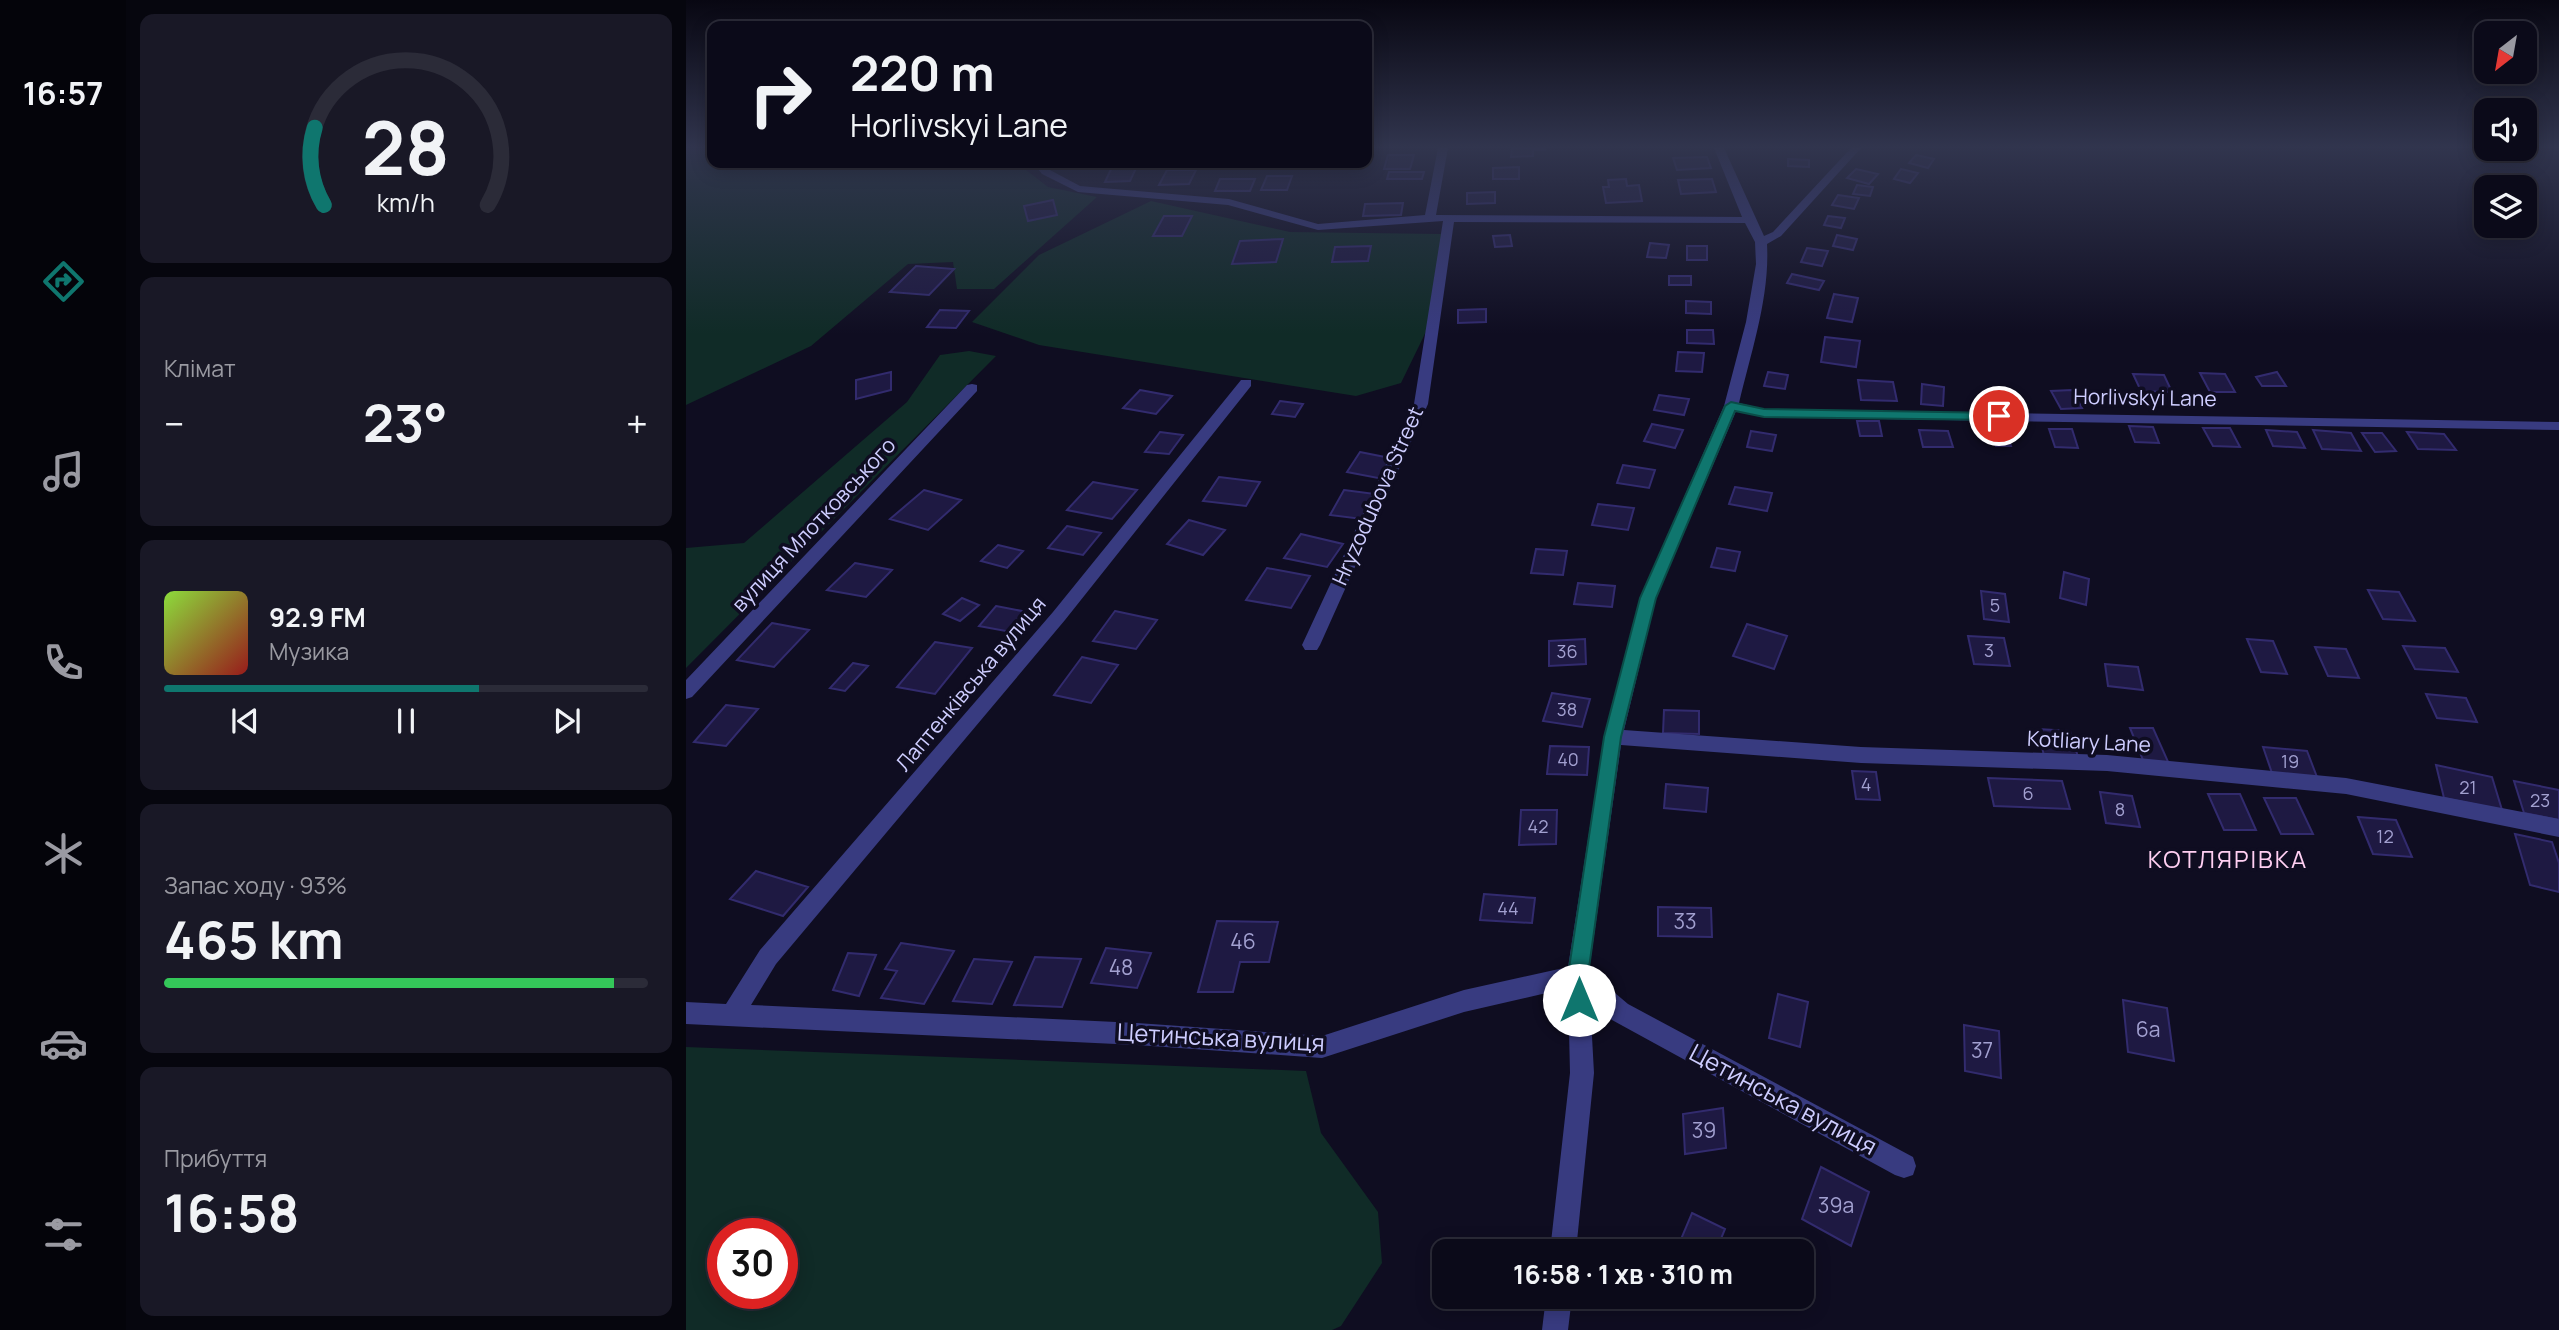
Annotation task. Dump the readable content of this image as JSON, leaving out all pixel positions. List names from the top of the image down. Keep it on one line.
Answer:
{"streets":{"street":["Horlivskyi Lane","Hryzodubova Street","вулиця Млотковського","Лаптенківська вулиця","Kotliary Lane","Цетинська вулиця"]},"crossings":[["Лаптенківська вулиця","Цетинська вулиця"]],"districts":["КОТЛЯРІВКА"],"house_numbers":["5","3","36","38","40","19","4","21","6","23","8","42","12","44","33","46","48","6а","37","39","39а"],"north":"bottom left","page":{"tabs":"16:57","turn":["220 m","Horlivskyi Lane"],"tile":["Клімат",["Запас ходу · 93%","465 km"],["Прибуття","16:58"]],"heat":["−","23°","+"],"song":["92.9 FM","Музика"],"limit":"30","trip":"16:58 · 1 хв · 310 m","gauge":["28","km/h"]}}
